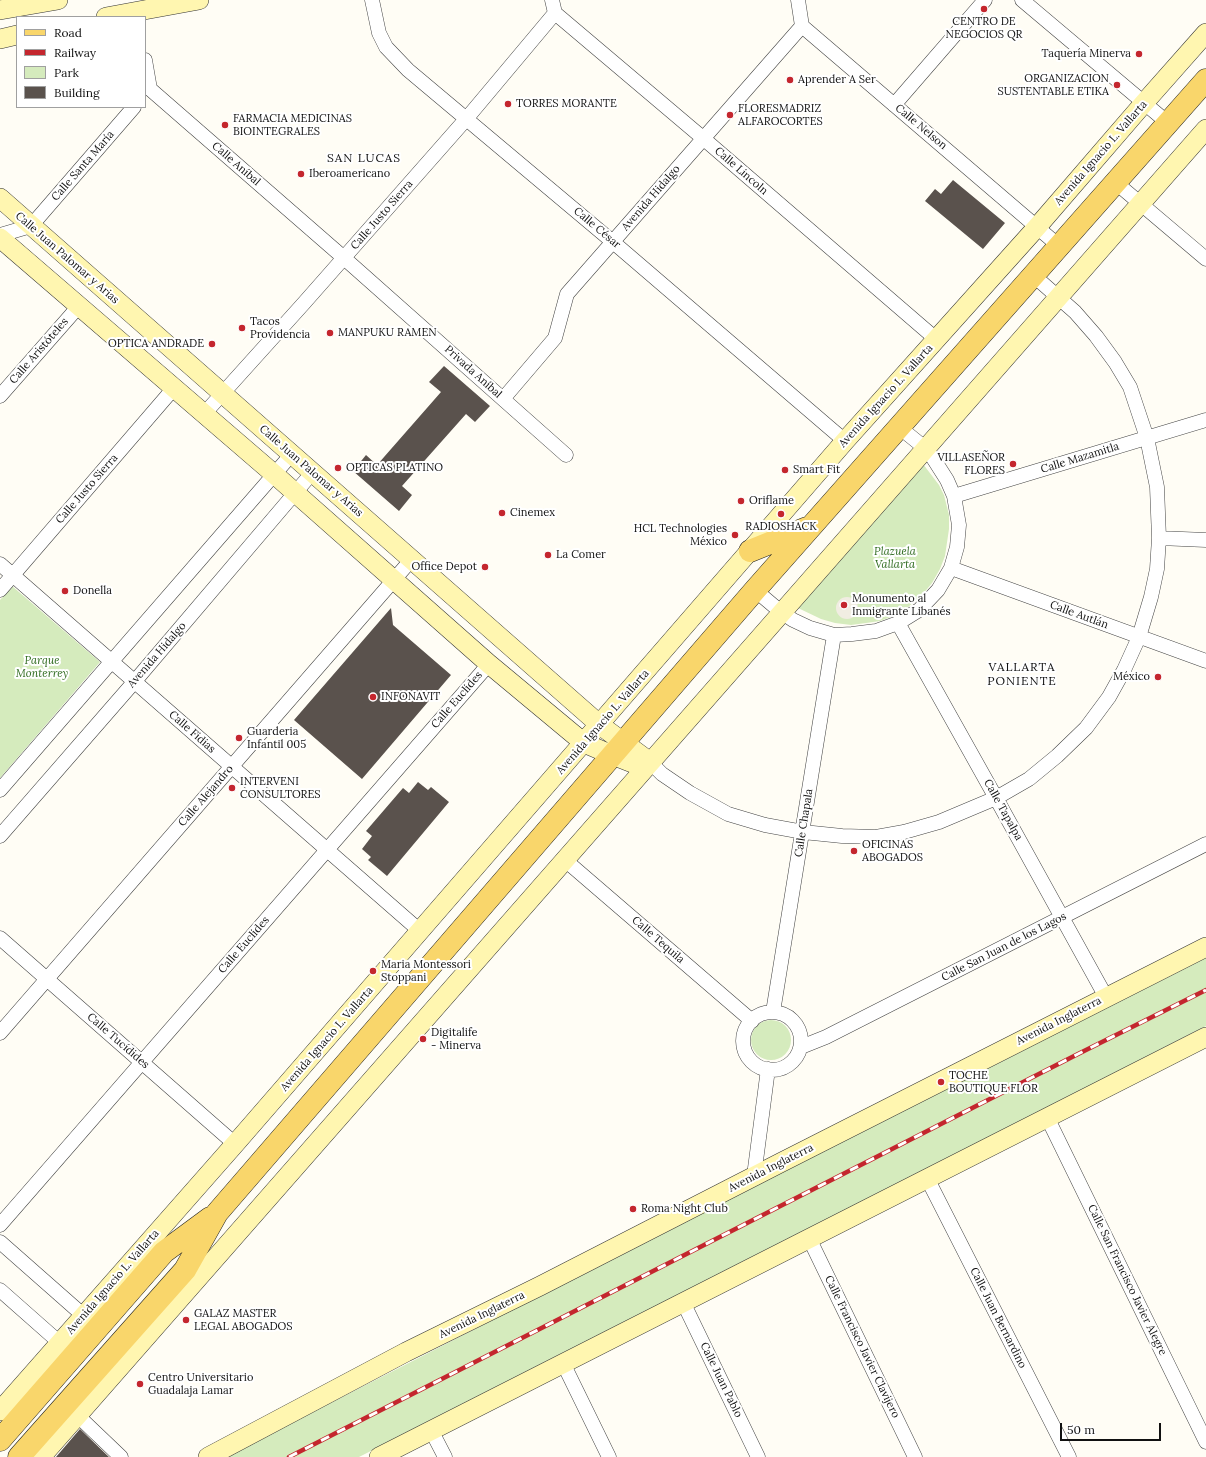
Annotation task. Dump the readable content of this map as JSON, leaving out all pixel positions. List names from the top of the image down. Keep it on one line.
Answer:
{"streets":{"main road":["Avenida Ignacio L. Vallarta"],"street":["Calle Nelson","Calle Aníbal","Calle Santa María","Calle Lincoln","Avenida Hidalgo","Calle Justo Sierra","Calle César","Calle Juan Palomar y Arias","Calle Aristóteles","Privada Aníbal","Calle Mazamitla","Calle Autlán","Calle Euclides","Calle Fidias","Calle Alejandro","Calle Tapalpa","Calle Chapala","Calle Tequila","Calle San Juan de los Lagos","Avenida Inglaterra","Calle Tucídides","Calle San Francisco Javier Alegre","Calle Juan Bernardino","Calle Francisco Javier Clavijero","Calle Juan Pablo"]},"crossings":[["Calle Nelson","Avenida Ignacio L. Vallarta"],["Calle Nelson","Avenida Hidalgo"],["Avenida Ignacio L. Vallarta","Calle Lincoln"],["Avenida Ignacio L. Vallarta","Calle César"],["Avenida Ignacio L. Vallarta","Calle Juan Palomar y Arias"],["Avenida Ignacio L. Vallarta","Calle Fidias"],["Avenida Ignacio L. Vallarta","Calle Tucídides"],["Calle Aníbal","Calle Justo Sierra"],["Calle Aníbal","Privada Aníbal"],["Calle Santa María","Calle Juan Palomar y Arias"],["Calle Lincoln","Avenida Hidalgo"],["Calle Lincoln","Calle Justo Sierra"],["Avenida Hidalgo","Calle César"],["Avenida Hidalgo","Calle Juan Palomar y Arias"],["Avenida Hidalgo","Privada Aníbal"],["Avenida Hidalgo","Calle Fidias"],["Calle Justo Sierra","Calle César"],["Calle Justo Sierra","Calle Juan Palomar y Arias"],["Calle Justo Sierra","Privada Aníbal"],["Calle Justo Sierra","Calle Fidias"],["Calle Juan Palomar y Arias","Calle Alejandro"],["Calle Euclides","Calle Fidias"],["Calle Euclides","Calle Tucídides"],["Calle Fidias","Calle Alejandro"],["Calle Alejandro","Calle Tucídides"],["Calle Tapalpa","Calle San Juan de los Lagos"],["Calle Tapalpa","Avenida Inglaterra"],["Calle Chapala","Calle Tequila"],["Calle Chapala","Calle San Juan de los Lagos"],["Calle Tequila","Calle San Juan de los Lagos"]],"districts":["SAN LUCAS","VALLARTA PONIENTE"],"parks":["Plazuela Vallarta","Parque Monterrey"],"places":["CENTRO DE NEGOCIOS QR","Taquería Minerva","Aprender A Ser","ORGANIZACION SUSTENTABLE ETIKA","TORRES MORANTE","FLORESMADRIZ ALFAROCORTES","FARMACIA MEDICINAS BIOINTEGRALES","Iberoamericano","Tacos Providencia","MANPUKU RAMEN","OPTICA ANDRADE","VILLASEÑOR FLORES","OPTICAS PLATINO","Smart Fit","Oriflame","Cinemex","RADIOSHACK","HCL Technologies México","La Comer","Office Depot","Donella","Monumento al Inmigrante Libanés","México","INFONAVIT","Guarderia Infantil 005","INTERVENI CONSULTORES","OFICINAS ABOGADOS","Maria Montessori Stoppani","Digitalife - Minerva","TOCHE BOUTIQUE FLOR","Roma Night Club","GALAZ MASTER LEGAL ABOGADOS","Centro Universitario Guadalaja Lamar"],"legend":["Road","Railway","Park","Building"],"scale_bar":"50 m"}
